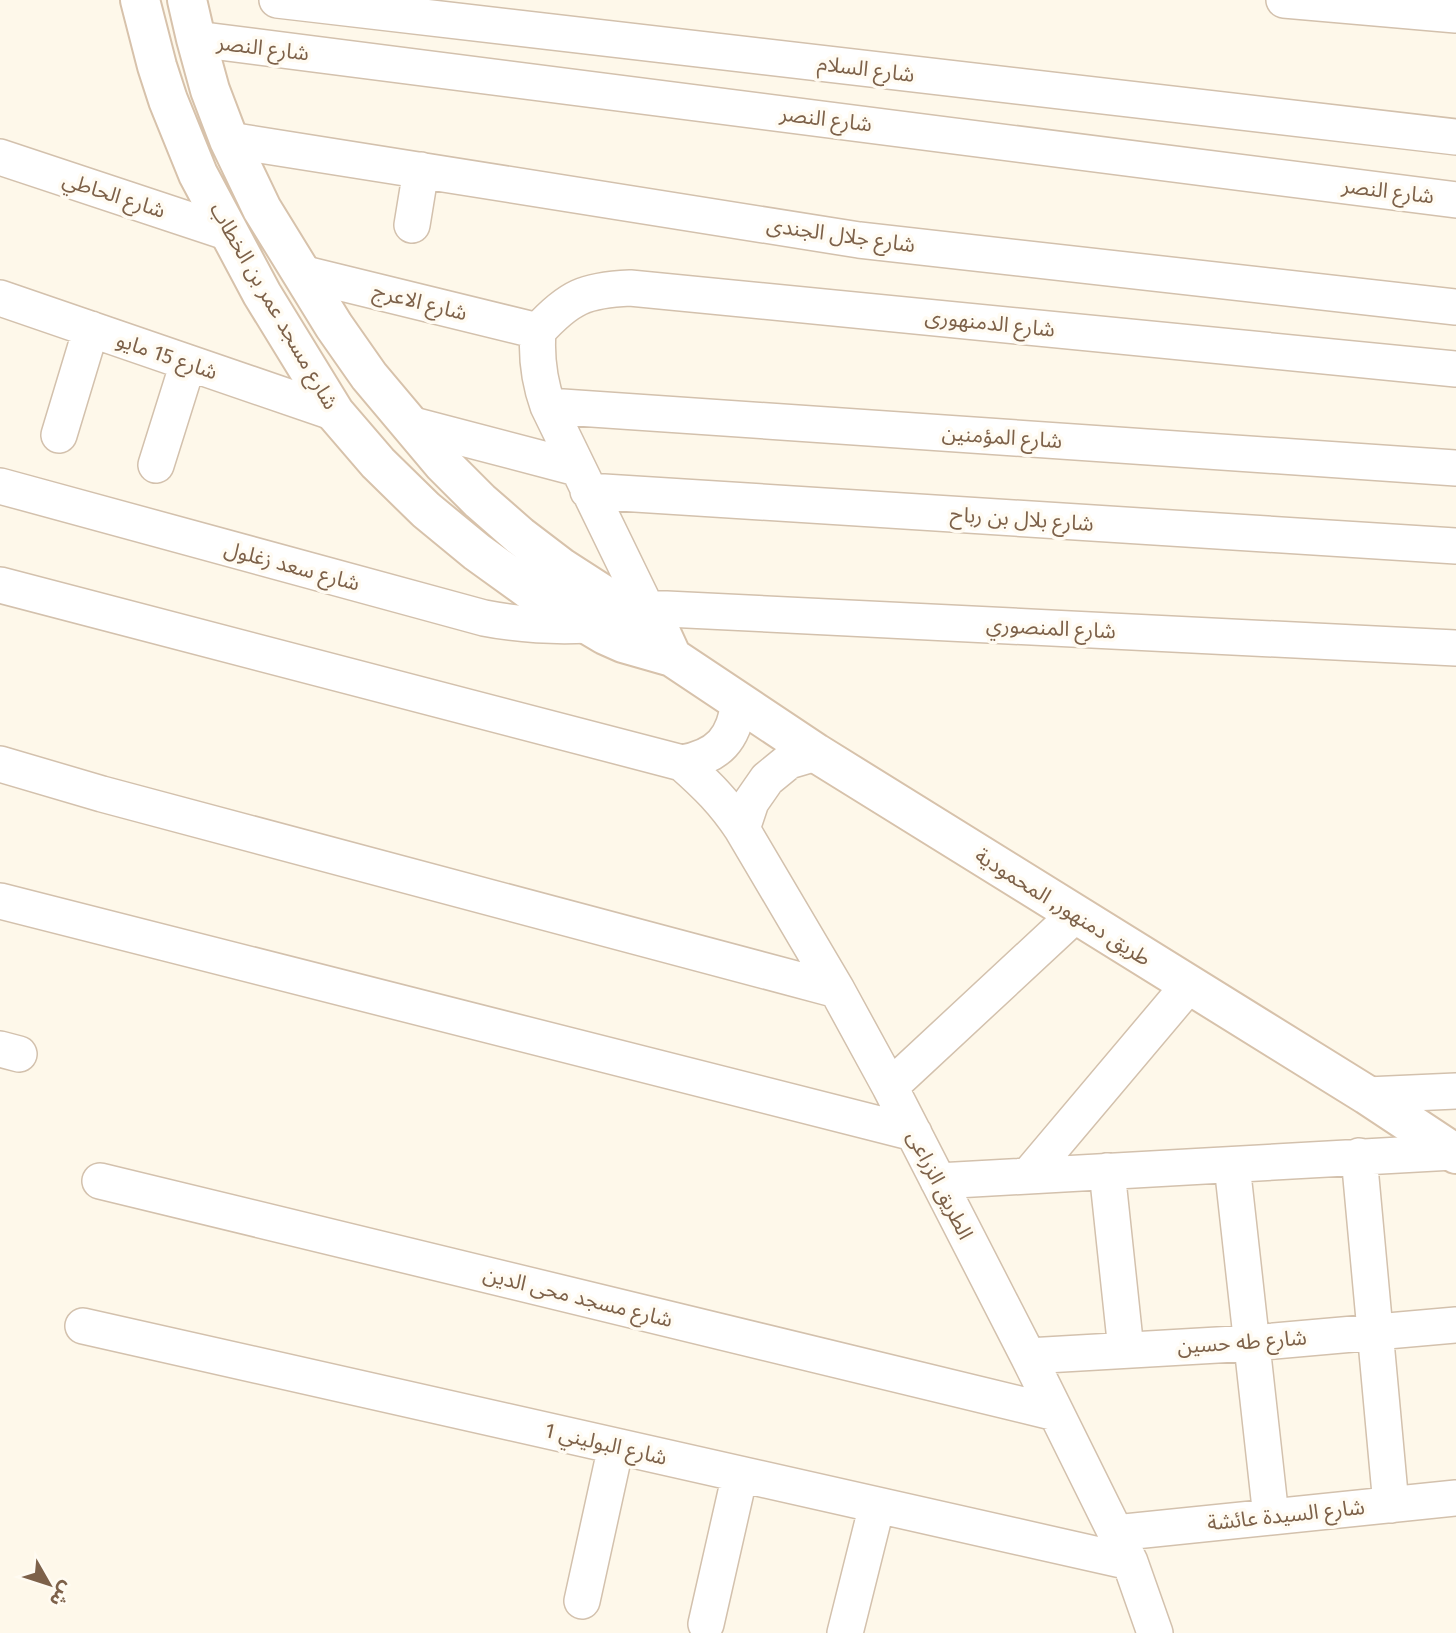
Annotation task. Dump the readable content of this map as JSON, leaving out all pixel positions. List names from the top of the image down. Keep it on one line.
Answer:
{"streets":{"main road":["شارع مسجد عمر بن الخطاب","طريق دمنهور, المحمودية"],"street":["شارع النصر","شارع السلام","شارع الحاطي","شارع جلال الجندى","شارع الاعرج","شارع الدمنهورى","شارع 15 مايو","شارع المؤمنين","شارع بلال بن رباح","شارع سعد زغلول","شارع المنصوري","الطريق الزراعى","شارع مسجد محى الدين","شارع طه حسين","شارع البوليني 1","شارع السيدة عائشة"]},"crossings":[["شارع النصر","شارع مسجد عمر بن الخطاب"],["شارع الحاطي","شارع مسجد عمر بن الخطاب"],["شارع جلال الجندى","شارع مسجد عمر بن الخطاب"],["شارع الاعرج","شارع مسجد عمر بن الخطاب"],["شارع الاعرج","شارع الدمنهورى"],["شارع مسجد عمر بن الخطاب","شارع 15 مايو"],["شارع مسجد عمر بن الخطاب","شارع بلال بن رباح"],["شارع مسجد عمر بن الخطاب","شارع سعد زغلول"],["شارع مسجد عمر بن الخطاب","شارع المنصوري"],["شارع مسجد عمر بن الخطاب","طريق دمنهور, المحمودية"],["الطريق الزراعى","شارع مسجد محى الدين"],["الطريق الزراعى","شارع طه حسين"],["الطريق الزراعى","شارع البوليني 1"],["الطريق الزراعى","شارع السيدة عائشة"],["شارع البوليني 1","شارع السيدة عائشة"]],"north":"bottom right"}
